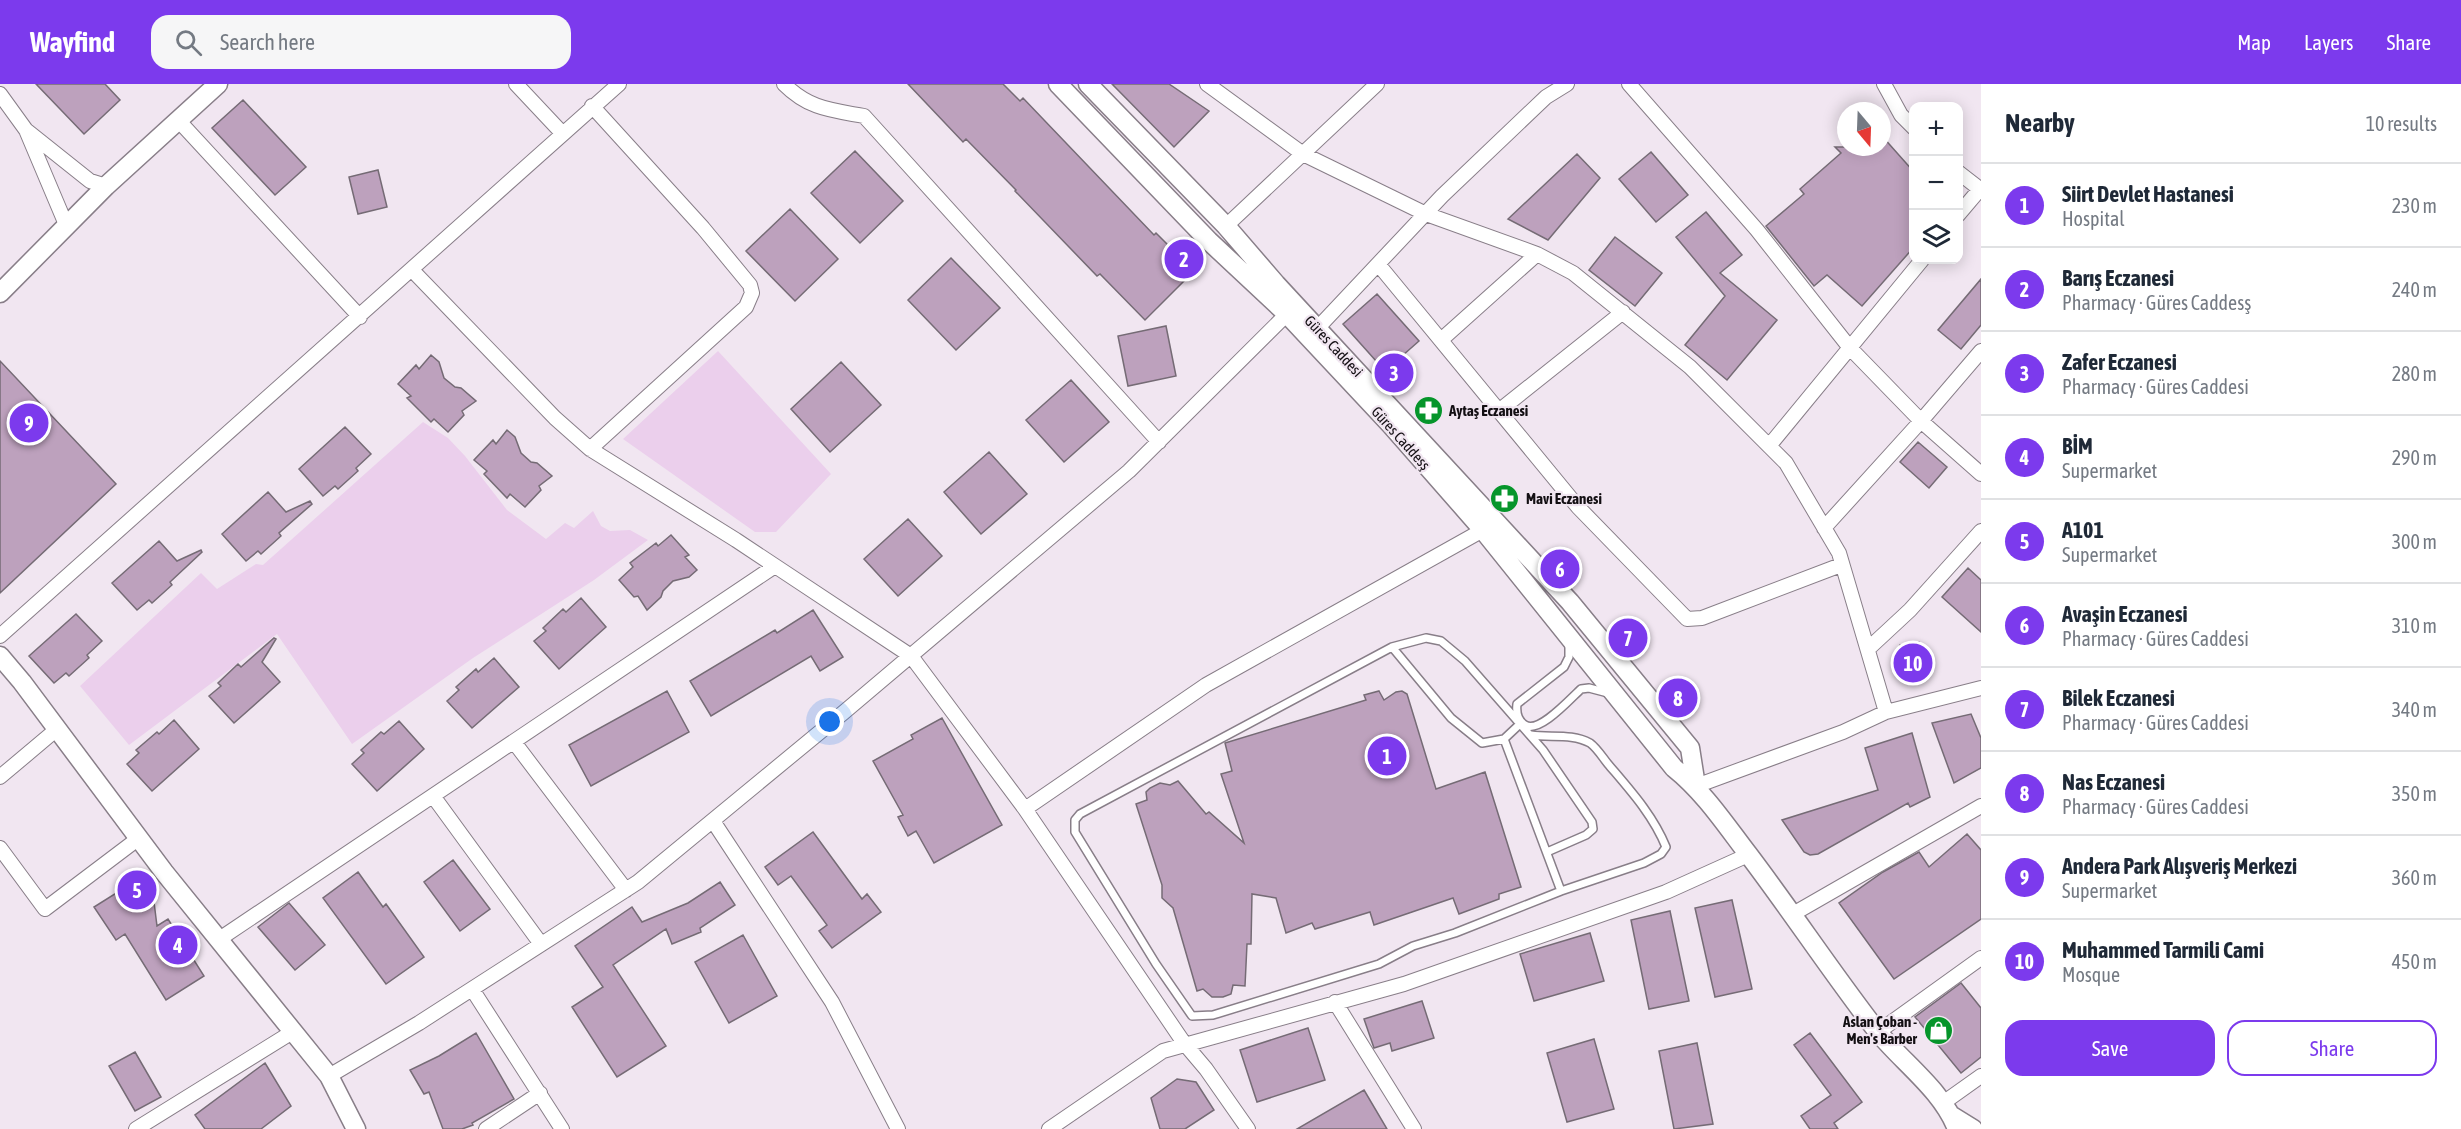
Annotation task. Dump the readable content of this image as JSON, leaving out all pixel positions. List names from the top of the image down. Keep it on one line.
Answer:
{"streets":{"street":["Güres Caddesi","Güres Caddesş"]},"crossings":[["Güres Caddesi","Güres Caddesş"]],"places":{"pharmacy":["Aytaş Eczanesi","Mavi Eczanesi"],"shop":["Aslan Çoban - Men's Barber"]},"north":"bottom","page":{"header":"Wayfind","search":"Search here","nav":["Map","Layers","Share"],"heading":["Nearby","10 results"],"map_buttons":["+","−"],"list":[{"mark":"1","name":"Siirt Devlet Hastanesi","note":"Hospital","value":"230 m"},{"mark":"2","name":"Barış Eczanesi","note":"Pharmacy · Güres Caddesş","value":"240 m"},{"mark":"3","name":"Zafer Eczanesi","note":"Pharmacy · Güres Caddesi","value":"280 m"},{"mark":"4","name":"BİM","note":"Supermarket","value":"290 m"},{"mark":"5","name":"A101","note":"Supermarket","value":"300 m"},{"mark":"6","name":"Avaşin Eczanesi","note":"Pharmacy · Güres Caddesi","value":"310 m"},{"mark":"7","name":"Bilek Eczanesi","note":"Pharmacy · Güres Caddesi","value":"340 m"},{"mark":"8","name":"Nas Eczanesi","note":"Pharmacy · Güres Caddesi","value":"350 m"},{"mark":"9","name":"Andera Park Alışveriş Merkezi","note":"Supermarket","value":"360 m"},{"mark":"10","name":"Muhammed Tarmili Cami","note":"Mosque","value":"450 m"}],"pins":["2","3","9","6","7","10","8","1","5","4"],"buttons":["Save","Share"]}}
